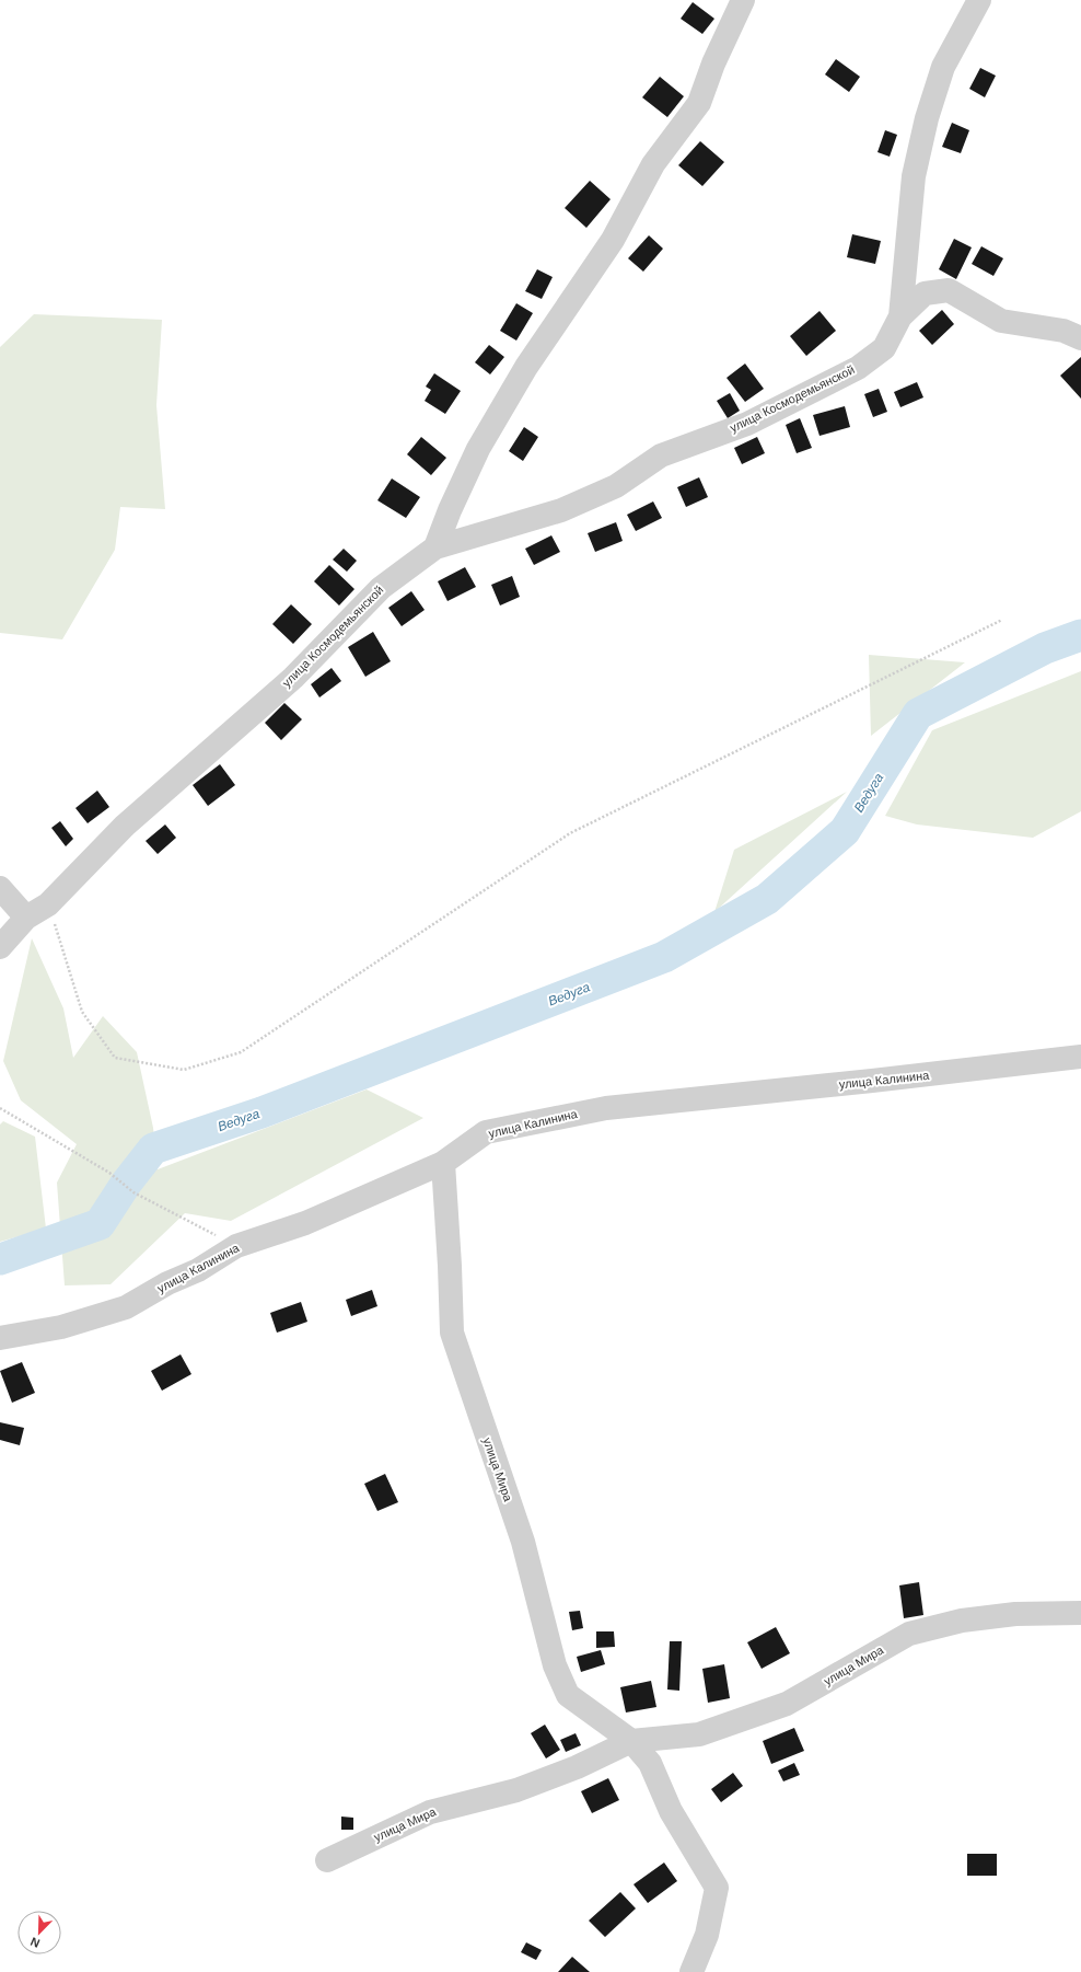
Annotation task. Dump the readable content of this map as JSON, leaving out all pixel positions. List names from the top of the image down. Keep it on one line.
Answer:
{"streets":{"street":["улица Космодемьянской","улица Калинина","улица Мира"]},"crossings":[["улица Калинина","улица Мира"]],"water":["Ведуга"],"north":"bottom left"}
